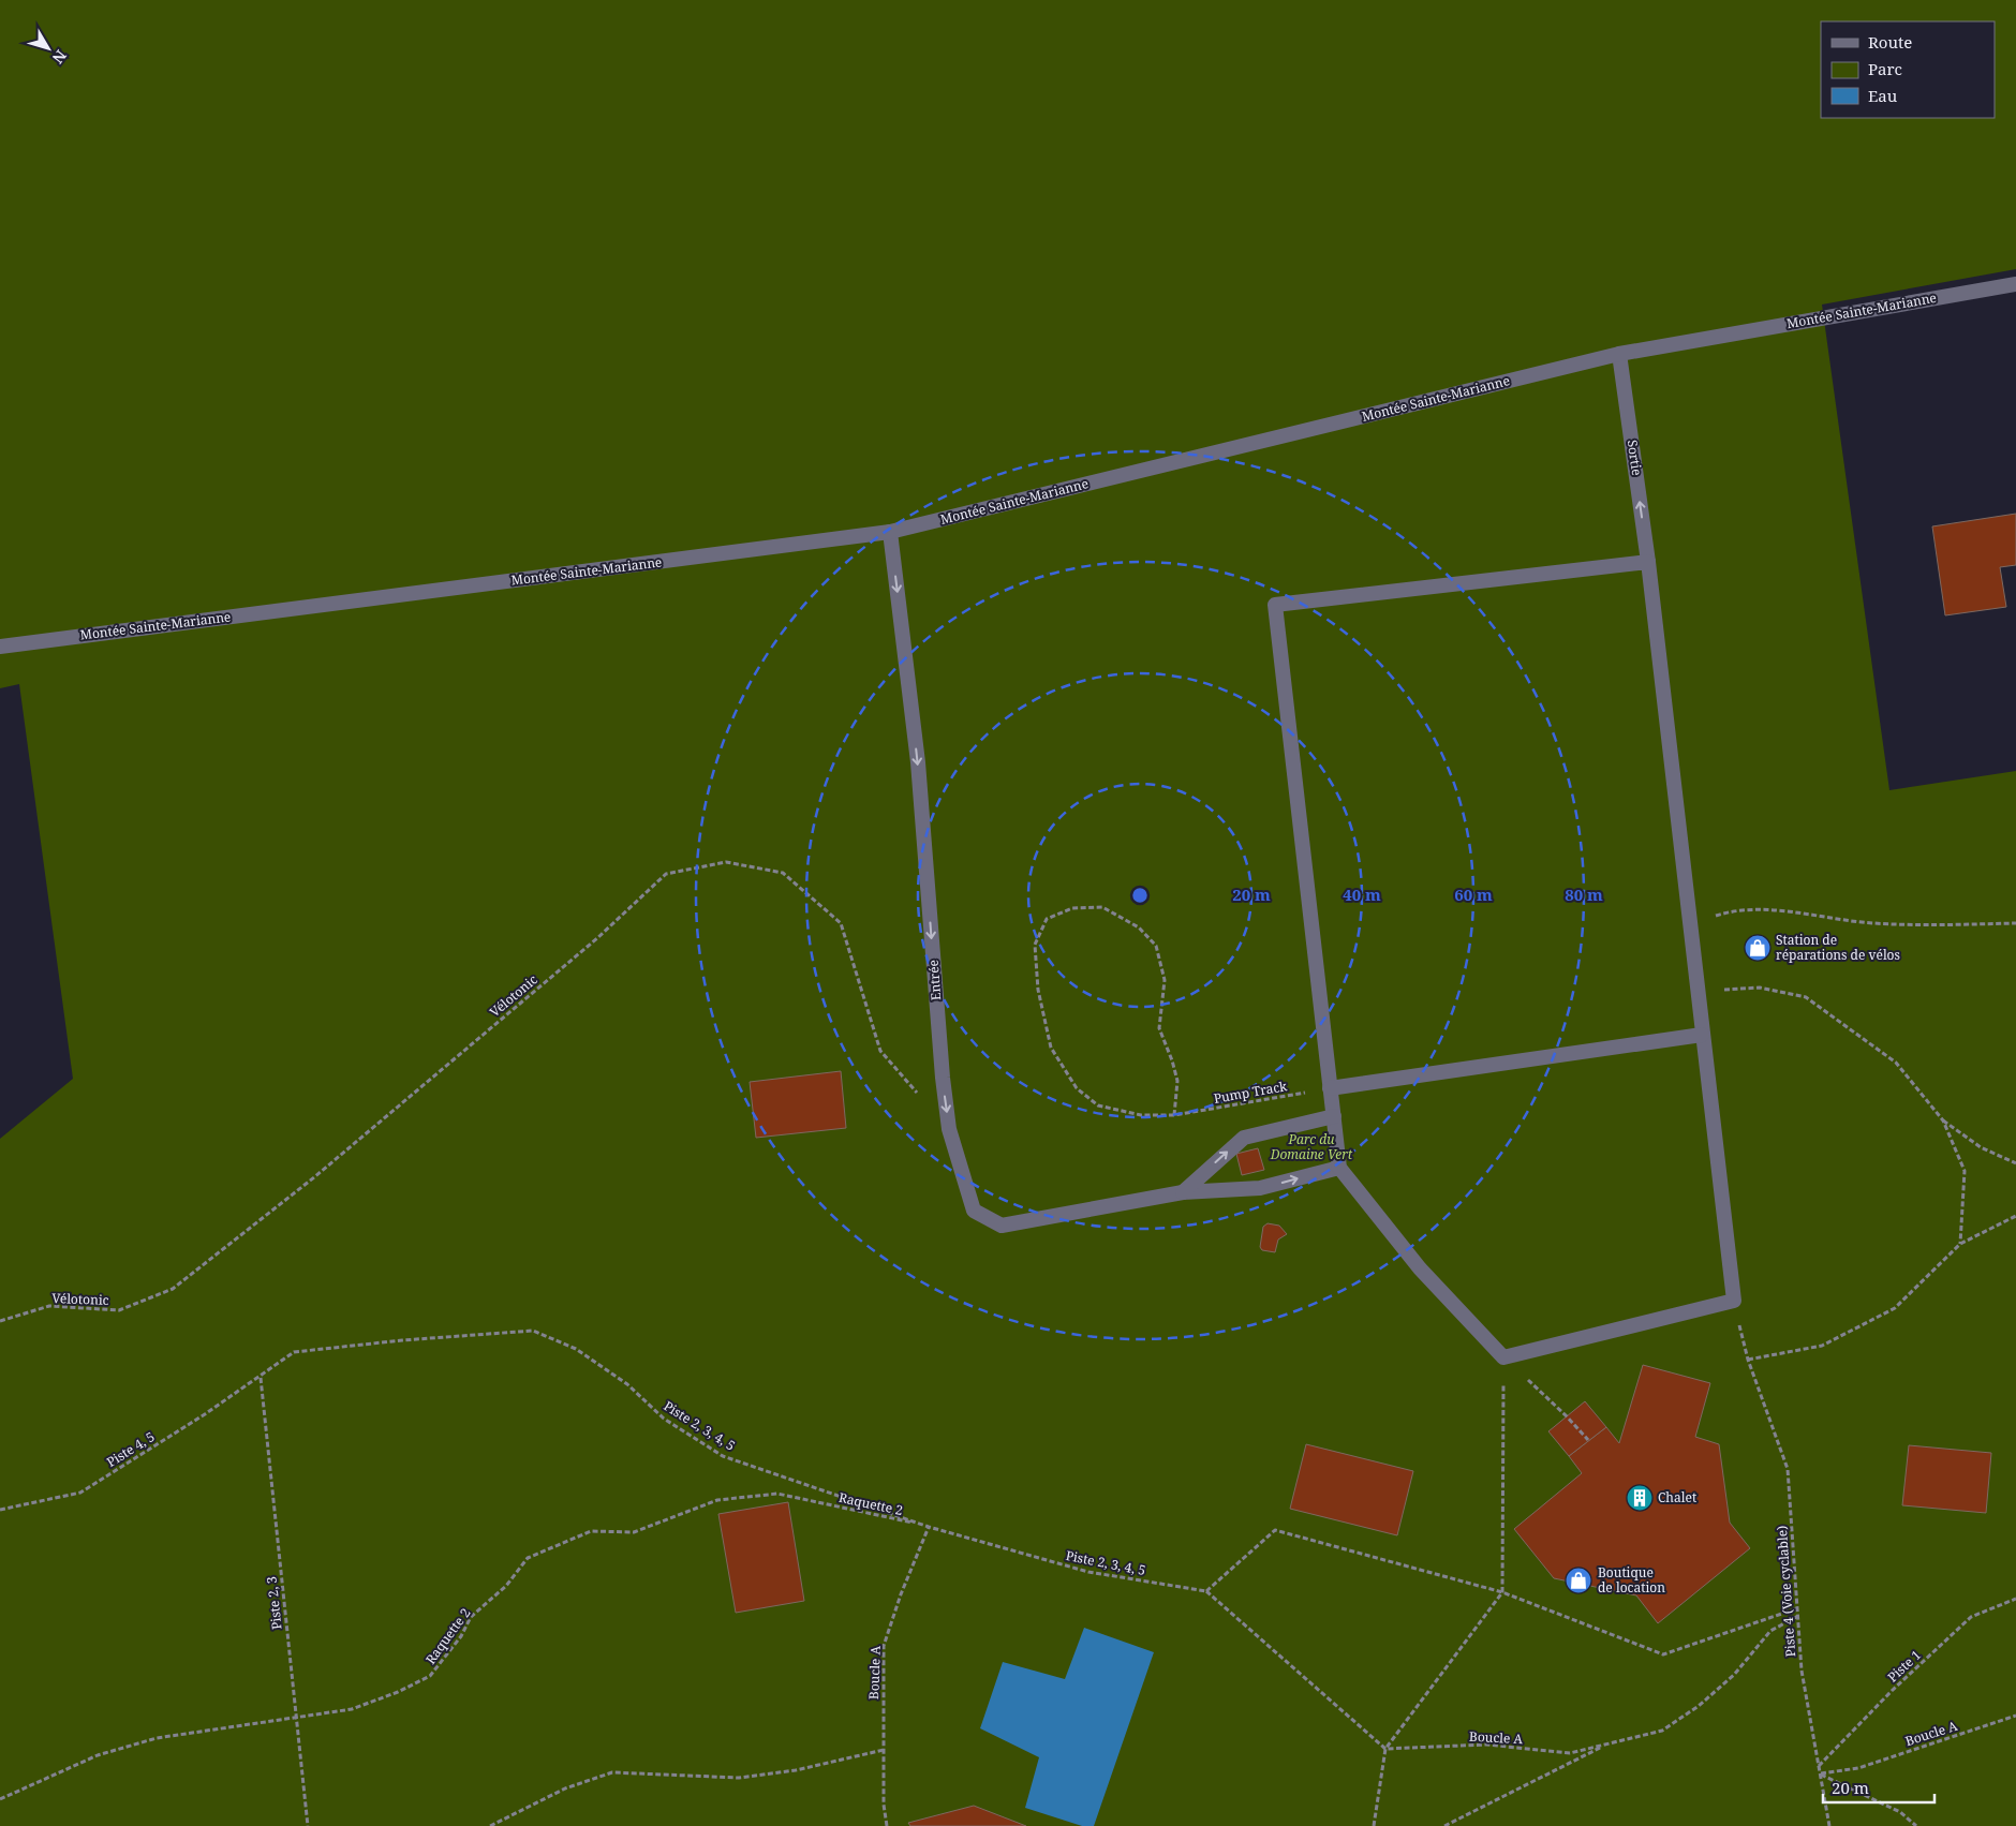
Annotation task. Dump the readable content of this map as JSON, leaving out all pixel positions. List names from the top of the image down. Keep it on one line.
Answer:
{"streets":{"street":["Montée Sainte-Marianne","Sortie","Entrée"],"path":["Vélotonic","Pump Track","Piste 2, 3, 4, 5","Piste 4, 5","Raquette 2","Piste 4 (Voie cyclable)","Piste 2, 3","Piste 1","Boucle A"]},"crossings":[["Montée Sainte-Marianne","Sortie"],["Montée Sainte-Marianne","Entrée"],["Sortie","Piste 4 (Voie cyclable)"],["Entrée","Vélotonic"],["Piste 2, 3, 4, 5","Piste 4, 5"],["Piste 2, 3, 4, 5","Raquette 2"],["Piste 2, 3, 4, 5","Piste 2, 3"],["Piste 2, 3, 4, 5","Boucle A"],["Piste 4, 5","Piste 2, 3"],["Raquette 2","Piste 2, 3"],["Raquette 2","Boucle A"],["Piste 4 (Voie cyclable)","Piste 1"],["Piste 4 (Voie cyclable)","Boucle A"]],"one_way":["Entrée"],"parks":["Parc du Domaine Vert"],"places":{"shop":["Station de réparations de vélos","Boutique de location"],"building":["Chalet"]},"legend":["Route","Parc","Eau"],"scale_bar":"20 m","north":"bottom right","rings":["20 m","40 m","60 m","80 m"]}
